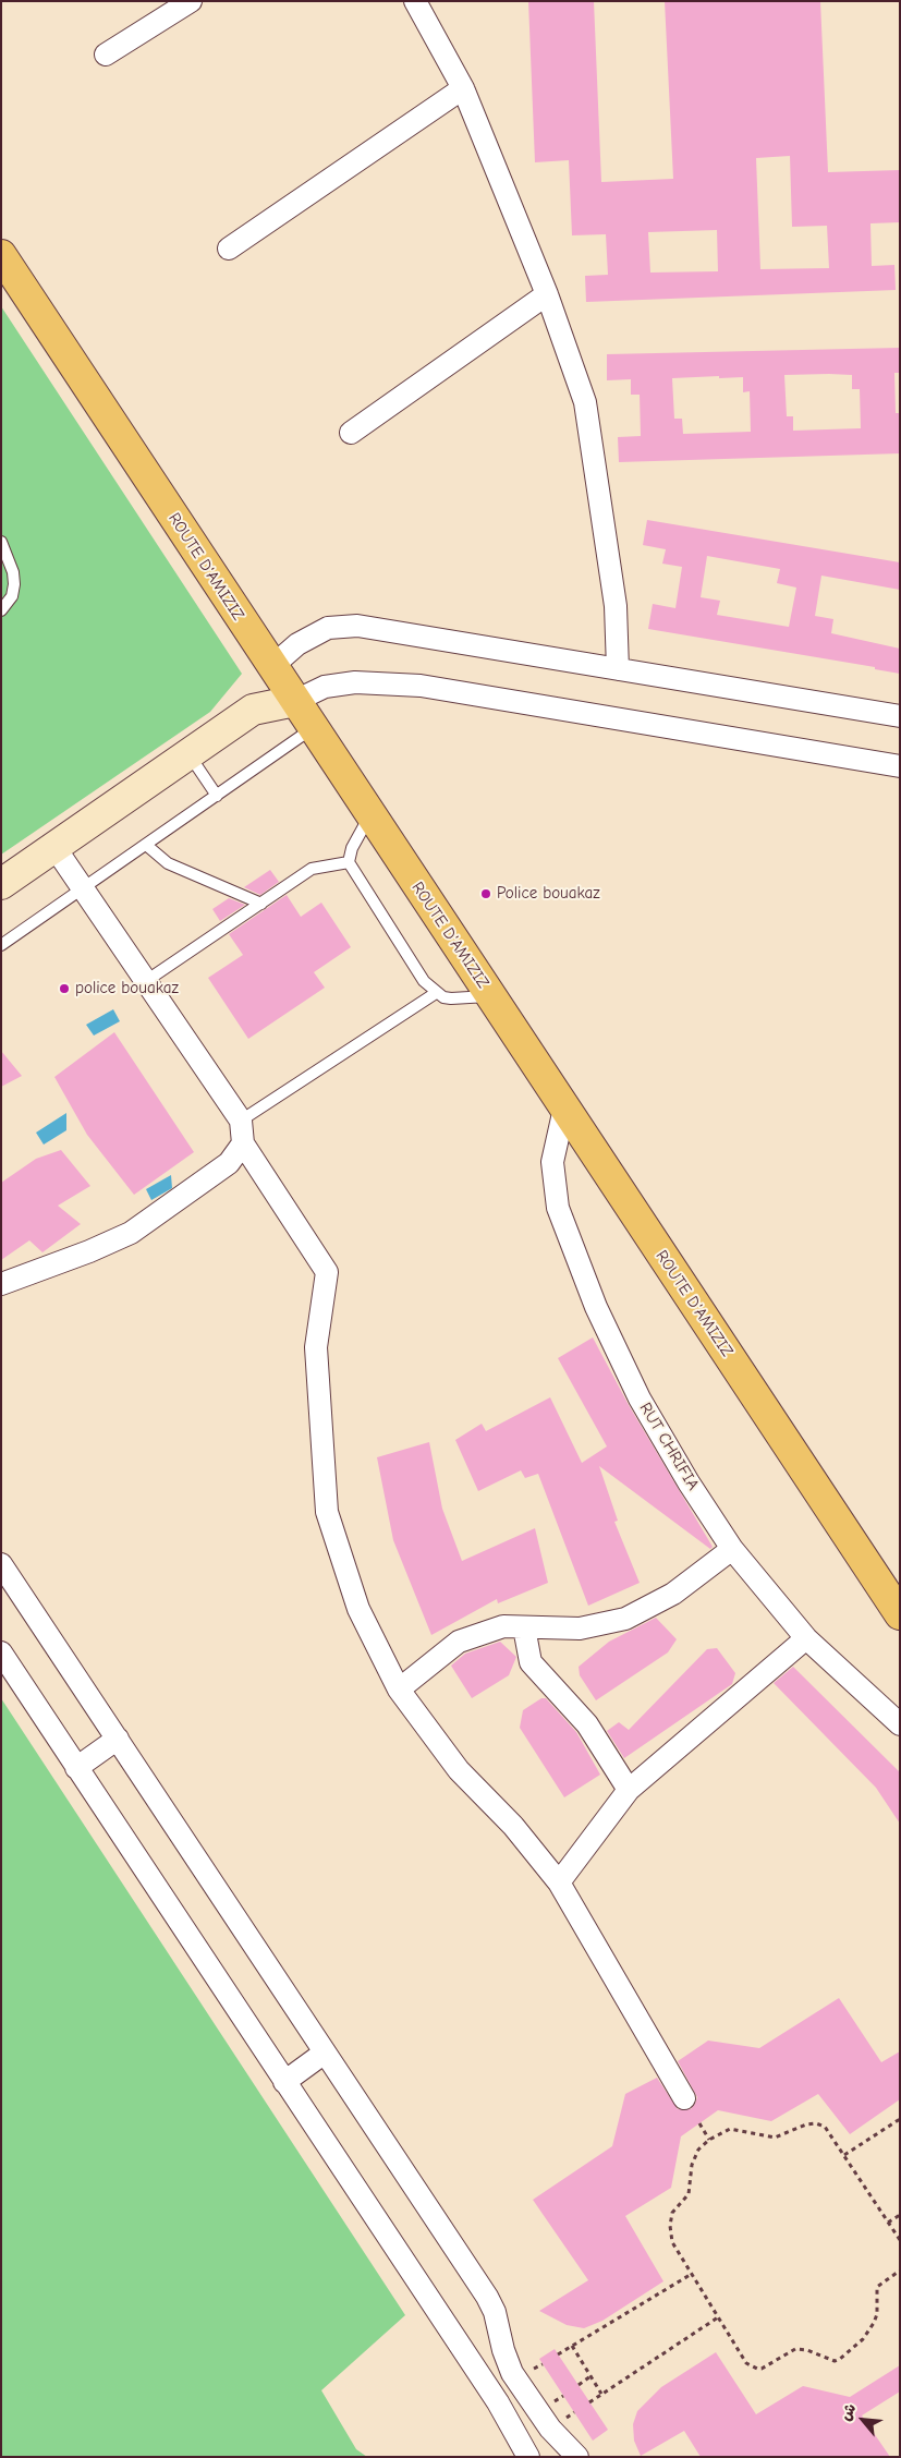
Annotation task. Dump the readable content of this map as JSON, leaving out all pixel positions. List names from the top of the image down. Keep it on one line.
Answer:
{"streets":{"main road":["ROUTE D'AMIZIZ"],"street":["RUT CHRIFIA"]},"crossings":[["ROUTE D'AMIZIZ","RUT CHRIFIA"]],"places":["Police bouakaz","police bouakaz"],"north":"top left"}
